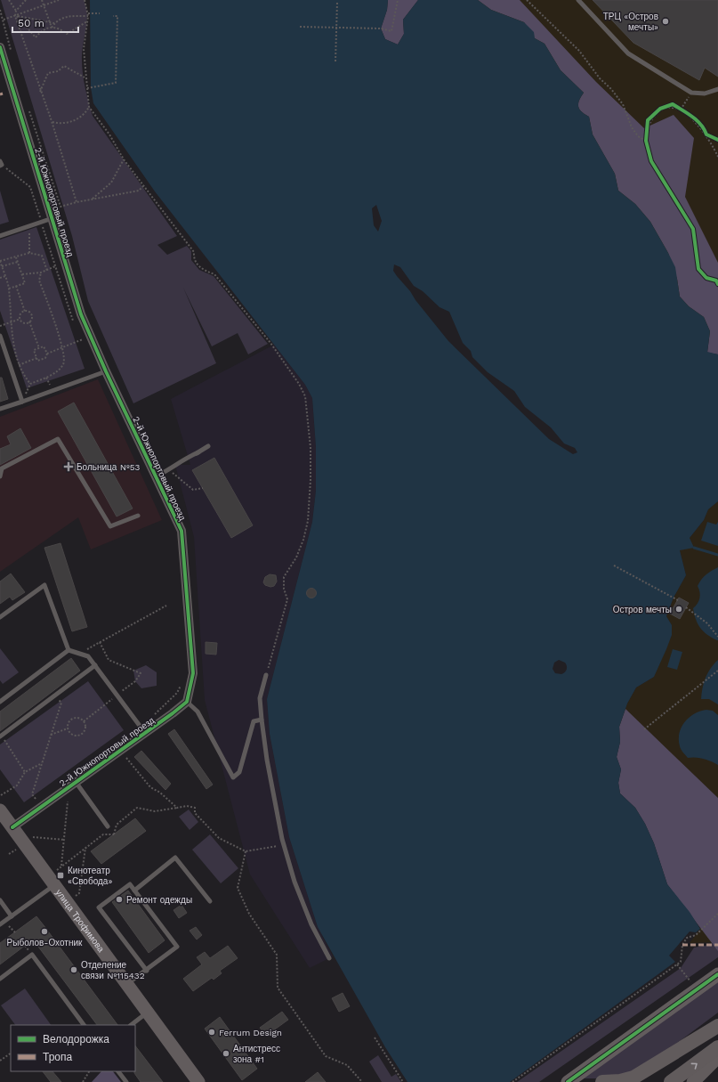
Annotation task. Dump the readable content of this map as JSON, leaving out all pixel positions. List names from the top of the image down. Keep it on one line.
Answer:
{"streets":{"main road":["улица Трофимова"],"street":["2-й Южнопортовый проезд"]},"crossings":[["2-й Южнопортовый проезд","улица Трофимова"]],"places":{"other":["ТРЦ «Остров мечты»","Остров мечты","Ремонт одежды","Рыболов-Охотник","Отделение связи №115432","Ferrum Design","Антистресс зона #1"],"health":["Больница №53"],"transit":["Кинотеатр «Свобода»"]},"legend":["Велодорожка","Тропа"],"scale_bar":"50 m"}
